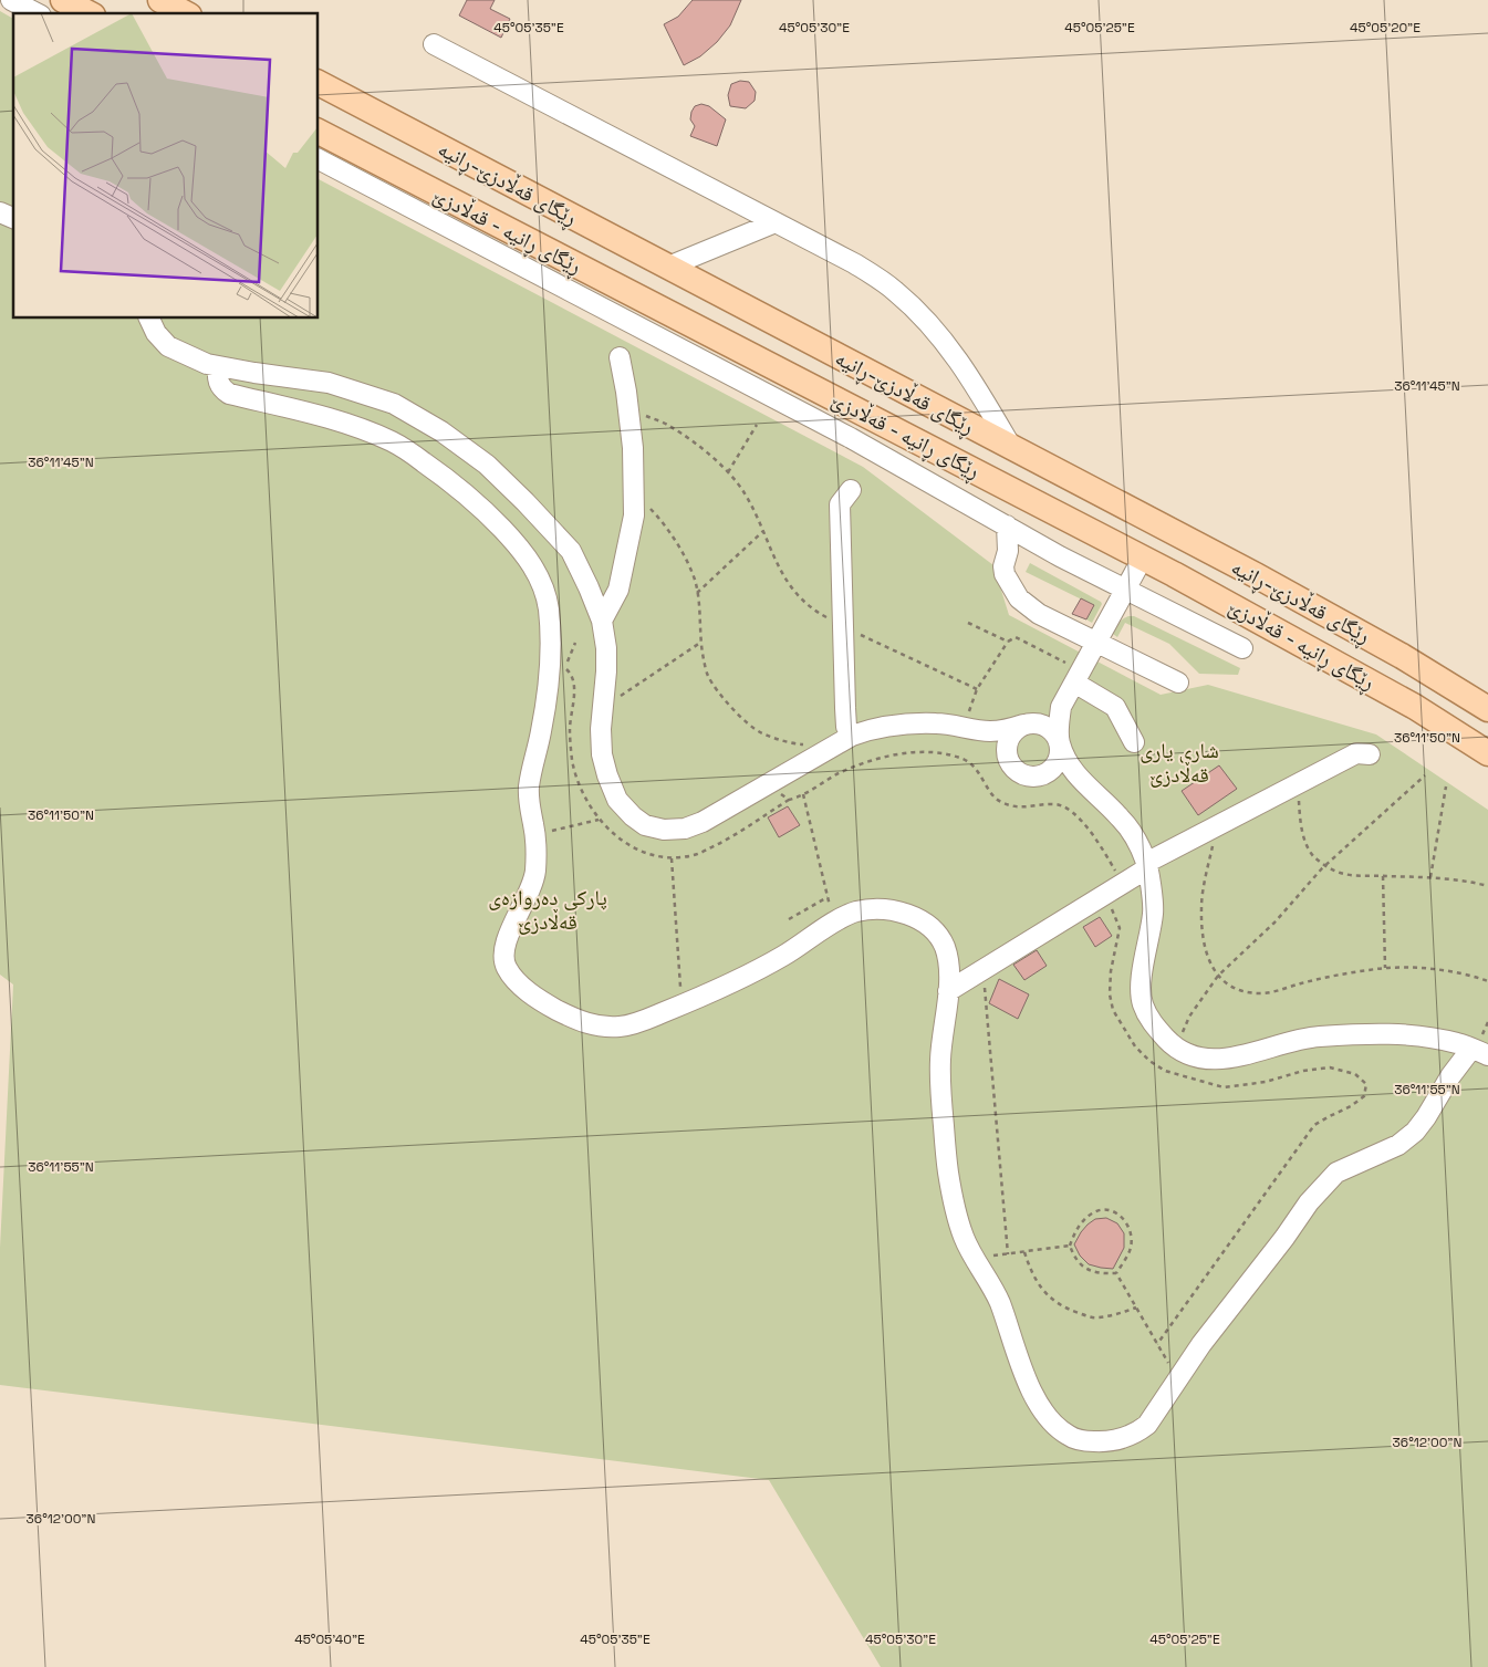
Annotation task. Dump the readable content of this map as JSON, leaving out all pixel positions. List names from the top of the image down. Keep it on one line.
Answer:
{"streets":{"main road":["ڕێگای قەڵادزێ-ڕانیە","ڕێگای ڕانیە - قەڵادزێ"]},"parks":["شاری یاری قەڵادزێ","پارکی دەروازەی قەڵادزێ"],"coordinates":["45°05'35\"E","45°05'30\"E","45°05'25\"E","45°05'20\"E","36°11'45\"N","36°11'50\"N","36°11'55\"N","36°12'00\"N","45°05'40\"E"]}
